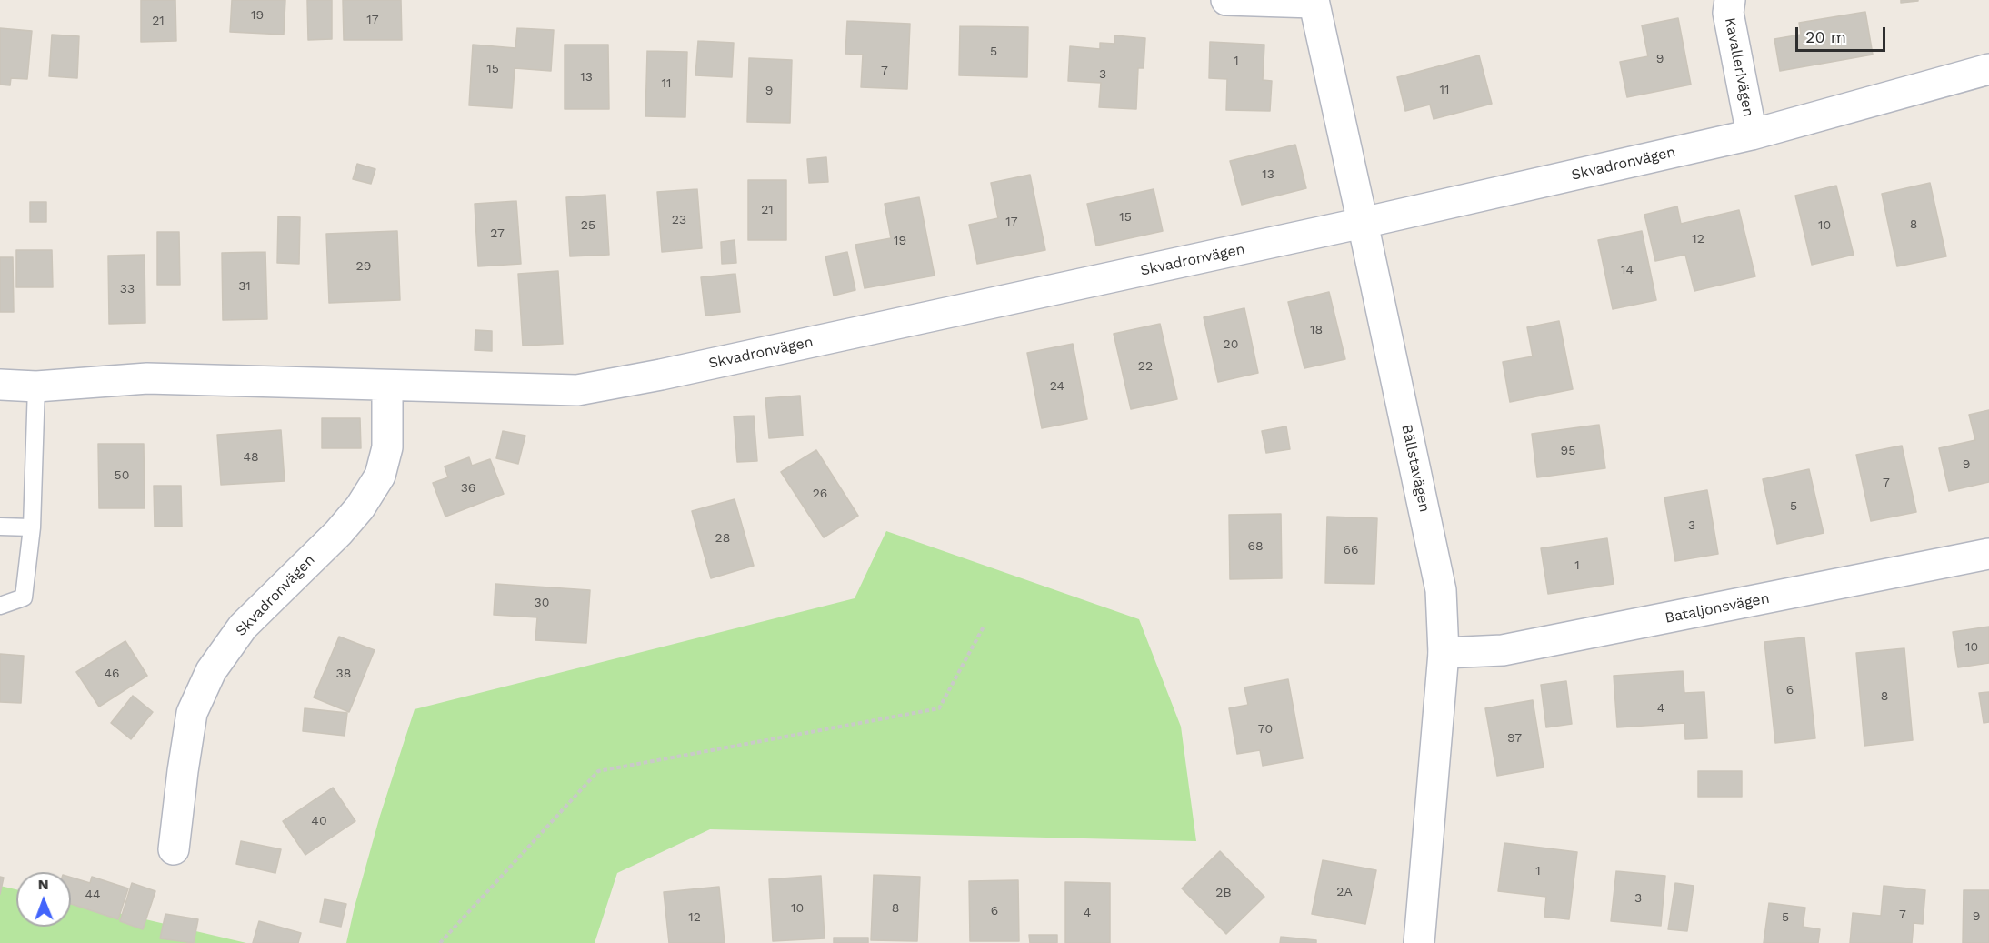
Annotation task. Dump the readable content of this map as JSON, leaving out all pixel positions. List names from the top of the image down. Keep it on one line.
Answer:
{"streets":{"street":["Kavallerivägen","Skvadronvägen","Bällstavägen","Bataljonsvägen"]},"crossings":[["Kavallerivägen","Skvadronvägen"],["Skvadronvägen","Bällstavägen"],["Bällstavägen","Bataljonsvägen"]],"house_numbers":["19","17","21","5","9","1","15","7","3","13","11","11","9","13","21","15","23","17","8","25","10","27","12","19","29","14","31","33","18","20","22","24","95","48","9","50","7","36","26","5","3","28","68","66","1","30","10","46","38","6","8","4","70","97","40","1","2A","2B","44","3","10","8","6","4","7","9","12","5"],"scale_bar":"20 m","north":"top"}
